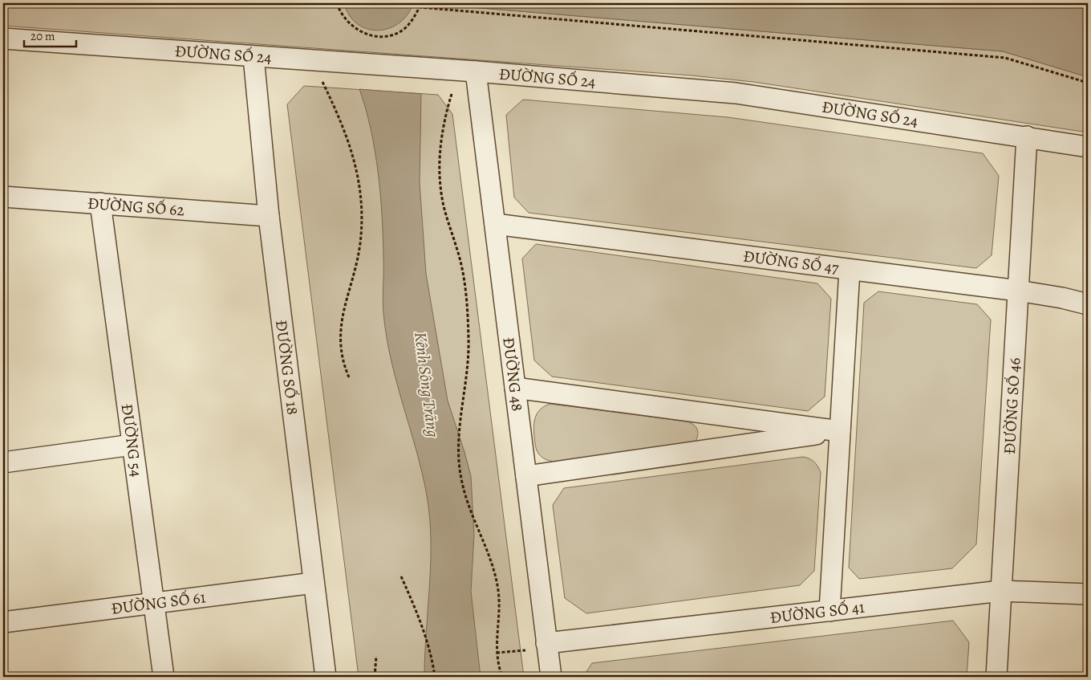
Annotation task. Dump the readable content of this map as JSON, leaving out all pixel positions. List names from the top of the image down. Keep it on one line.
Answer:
{"streets":{"street":["ĐƯỜNG SỐ 24","ĐƯỜNG SỐ 62","ĐƯỜNG SỐ 47","ĐƯỜNG SỐ 18","ĐƯỜNG 48","ĐƯỜNG SỐ 46","ĐƯỜNG 54","ĐƯỜNG SỐ 61","ĐƯỜNG SỐ 41"]},"crossings":[["ĐƯỜNG SỐ 24","ĐƯỜNG SỐ 18"],["ĐƯỜNG SỐ 24","ĐƯỜNG 48"],["ĐƯỜNG SỐ 24","ĐƯỜNG SỐ 46"],["ĐƯỜNG SỐ 62","ĐƯỜNG SỐ 18"],["ĐƯỜNG SỐ 62","ĐƯỜNG 54"],["ĐƯỜNG SỐ 47","ĐƯỜNG 48"],["ĐƯỜNG SỐ 47","ĐƯỜNG SỐ 46"],["ĐƯỜNG SỐ 18","ĐƯỜNG SỐ 61"],["ĐƯỜNG 48","ĐƯỜNG SỐ 41"],["ĐƯỜNG SỐ 46","ĐƯỜNG SỐ 41"],["ĐƯỜNG 54","ĐƯỜNG SỐ 61"]],"water":["Kênh Sông Trăng"],"scale_bar":"20 m"}
